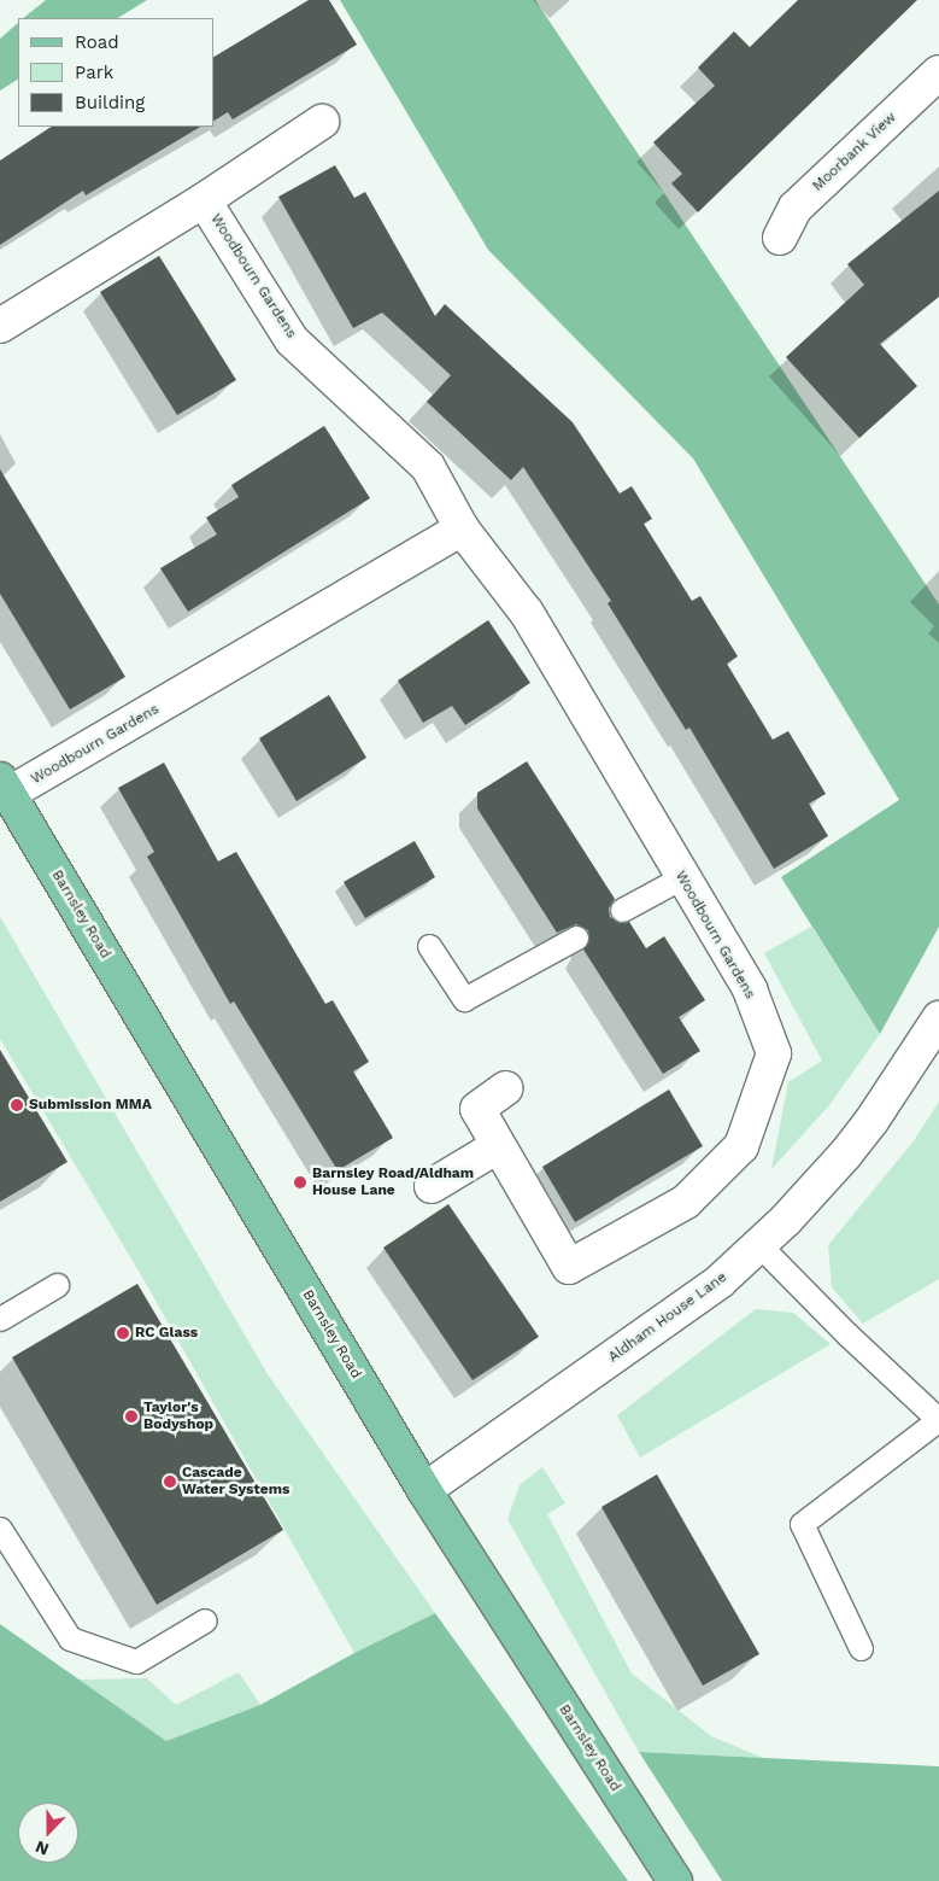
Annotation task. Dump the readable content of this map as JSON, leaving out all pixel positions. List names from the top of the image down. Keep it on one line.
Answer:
{"streets":{"main road":["Barnsley Road"],"street":["Moorbank View","Woodbourn Gardens","Aldham House Lane"]},"crossings":[["Woodbourn Gardens","Barnsley Road"],["Barnsley Road","Aldham House Lane"]],"places":["Submission MMA","Barnsley Road/Aldham House Lane","RC Glass","Taylor's Bodyshop","Cascade Water Systems"],"legend":["Road","Park","Building"],"north":"bottom"}
